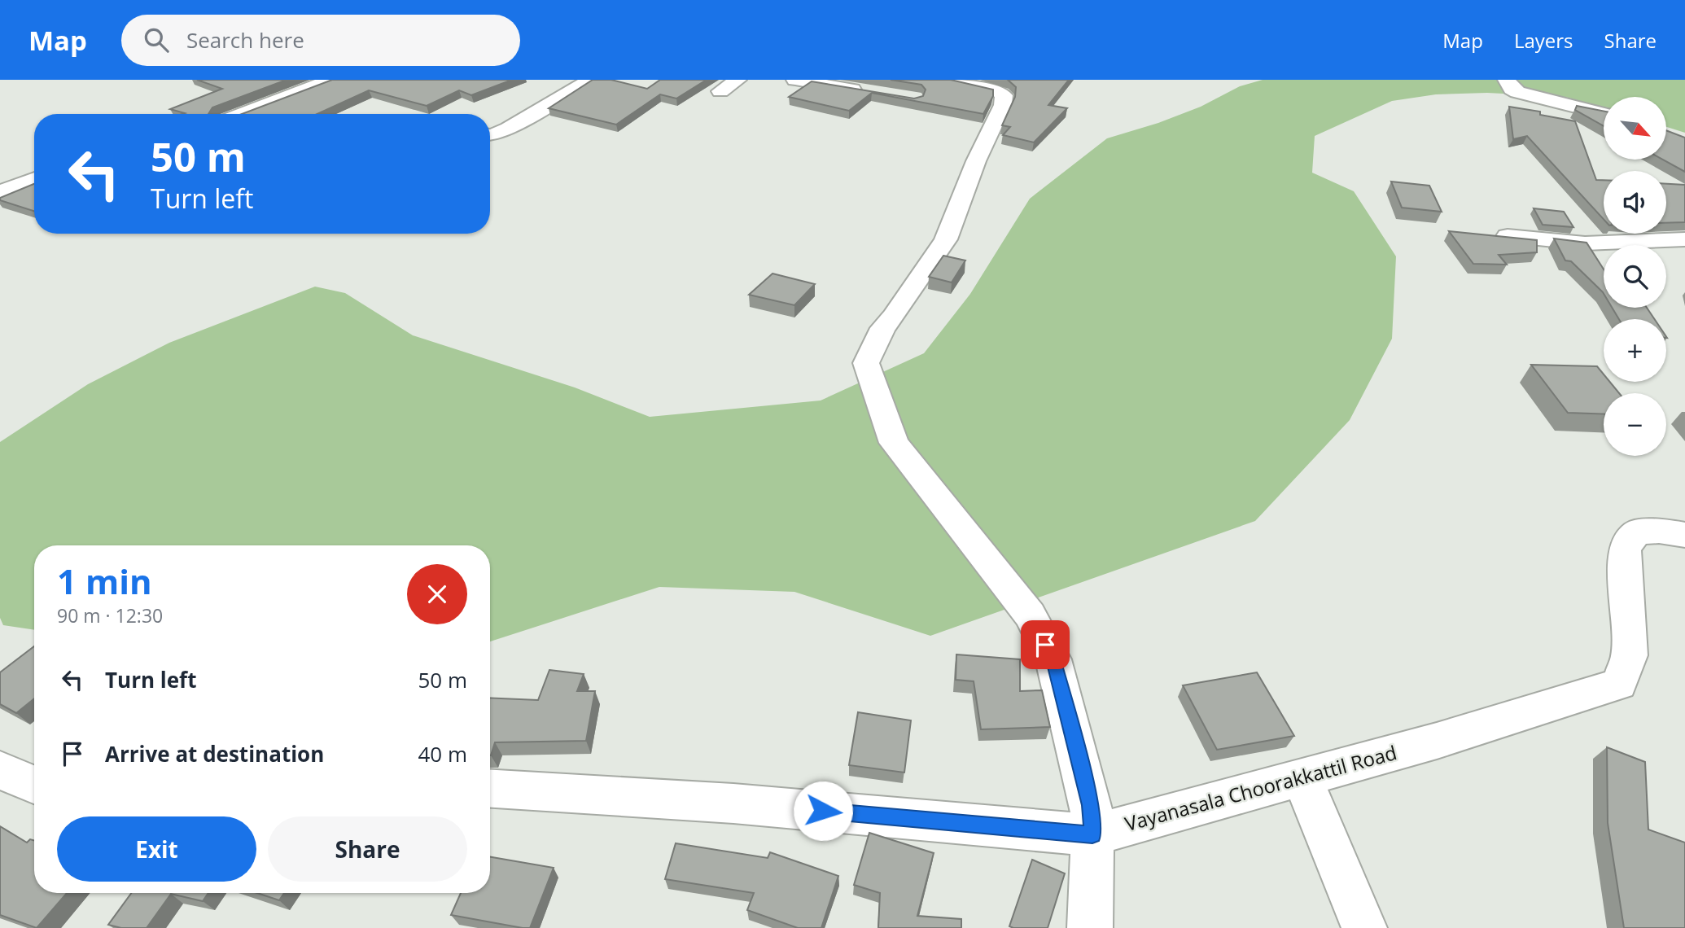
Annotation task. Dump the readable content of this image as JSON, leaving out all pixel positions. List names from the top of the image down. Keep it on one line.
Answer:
{"streets":{"street":["Vayanasala Choorakkattil Road"]},"north":"bottom right","page":{"header":"Map","search":"Search here","nav":["Map","Layers","Share"],"map_buttons":["+","−"],"turn":["50 m","Turn left"],"heading":["1 min","90 m · 12:30"],"list":[{"name":"Turn left","value":"50 m"},{"name":"Arrive at destination","value":"40 m"}],"buttons":["Exit","Share"]}}
